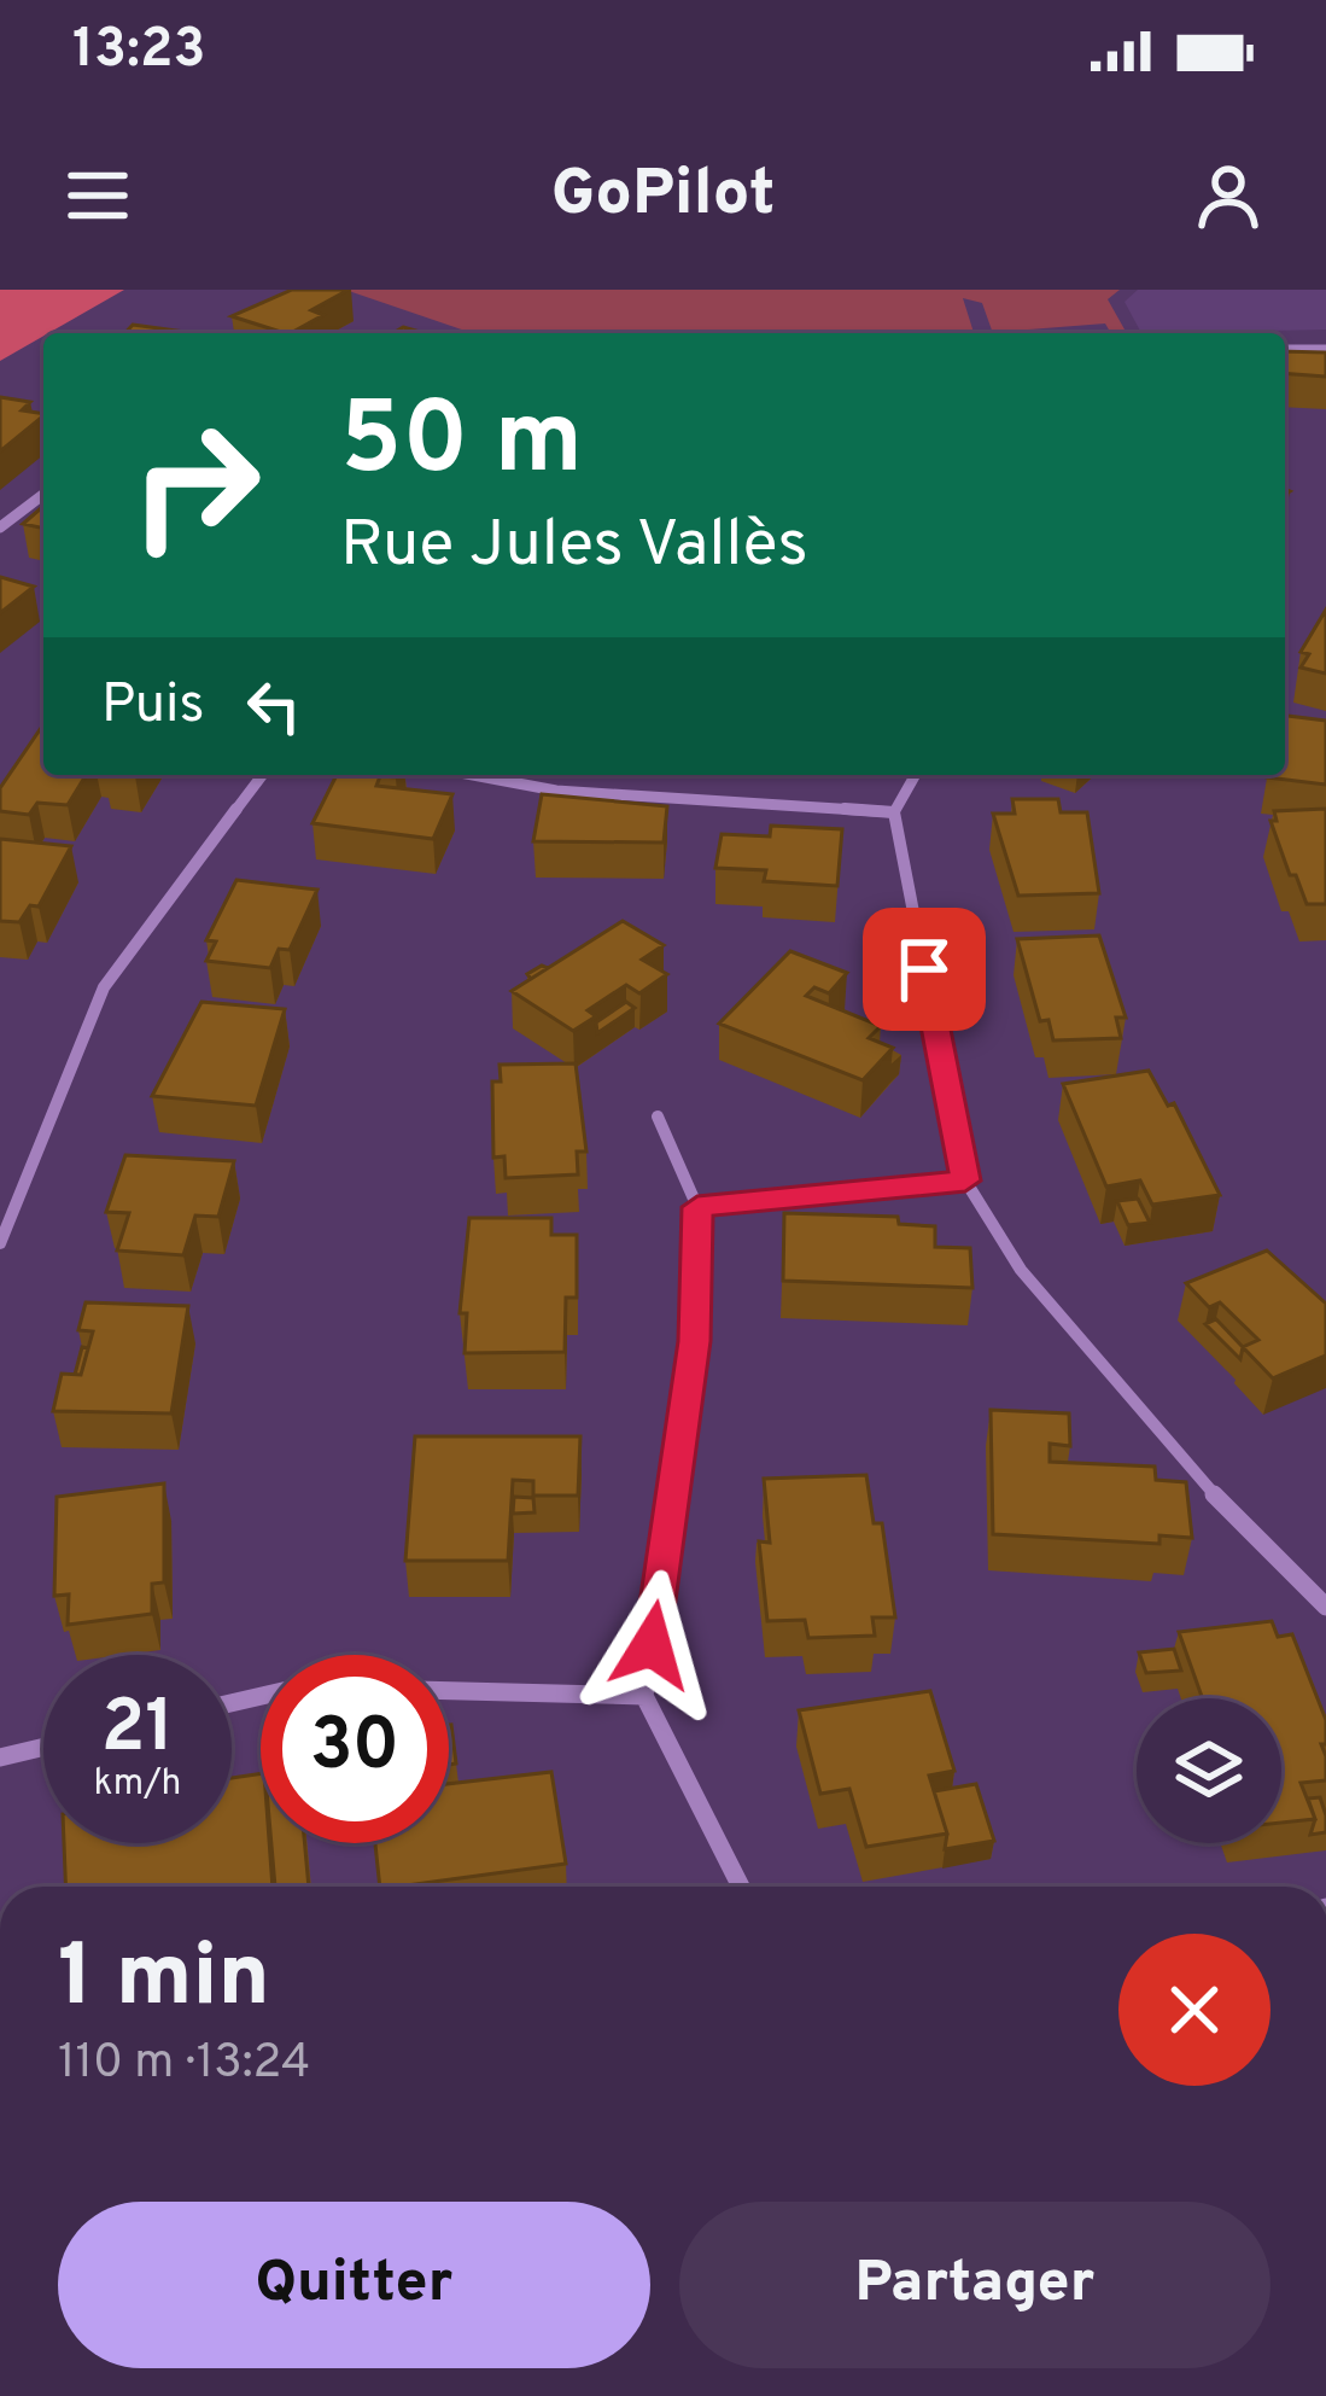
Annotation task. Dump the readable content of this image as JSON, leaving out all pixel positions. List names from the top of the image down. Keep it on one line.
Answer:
{"page":{"status":"13:23","header":"GoPilot","turn":["50 m","Rue Jules Vallès"],"then":"Puis","speed":"21 km/h","limit":"30","heading":["1 min","110 m · 13:24"],"buttons":["Quitter","Partager"]}}
